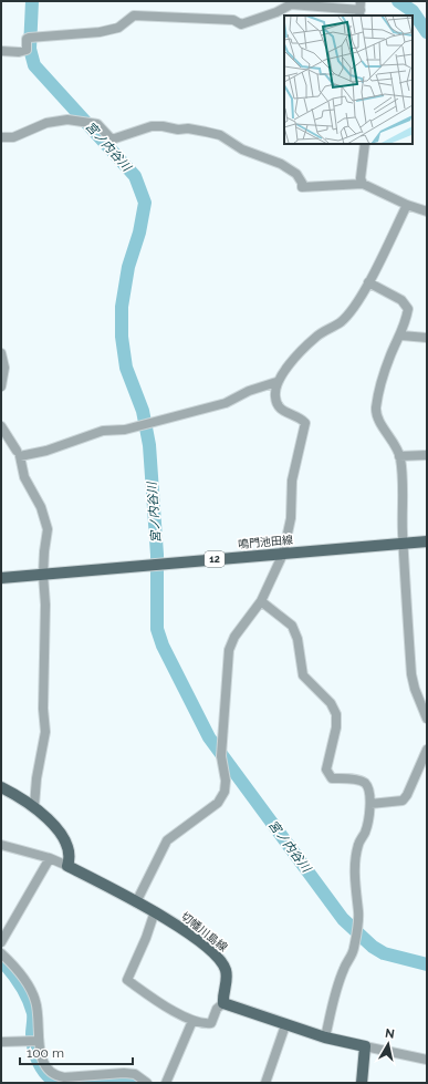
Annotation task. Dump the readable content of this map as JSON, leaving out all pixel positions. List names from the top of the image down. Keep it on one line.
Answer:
{"streets":{"main road":["鳴門池田線","12","切幡川島線"]},"water":["宮ノ内谷川"],"scale_bar":"100 m","north":"top"}
